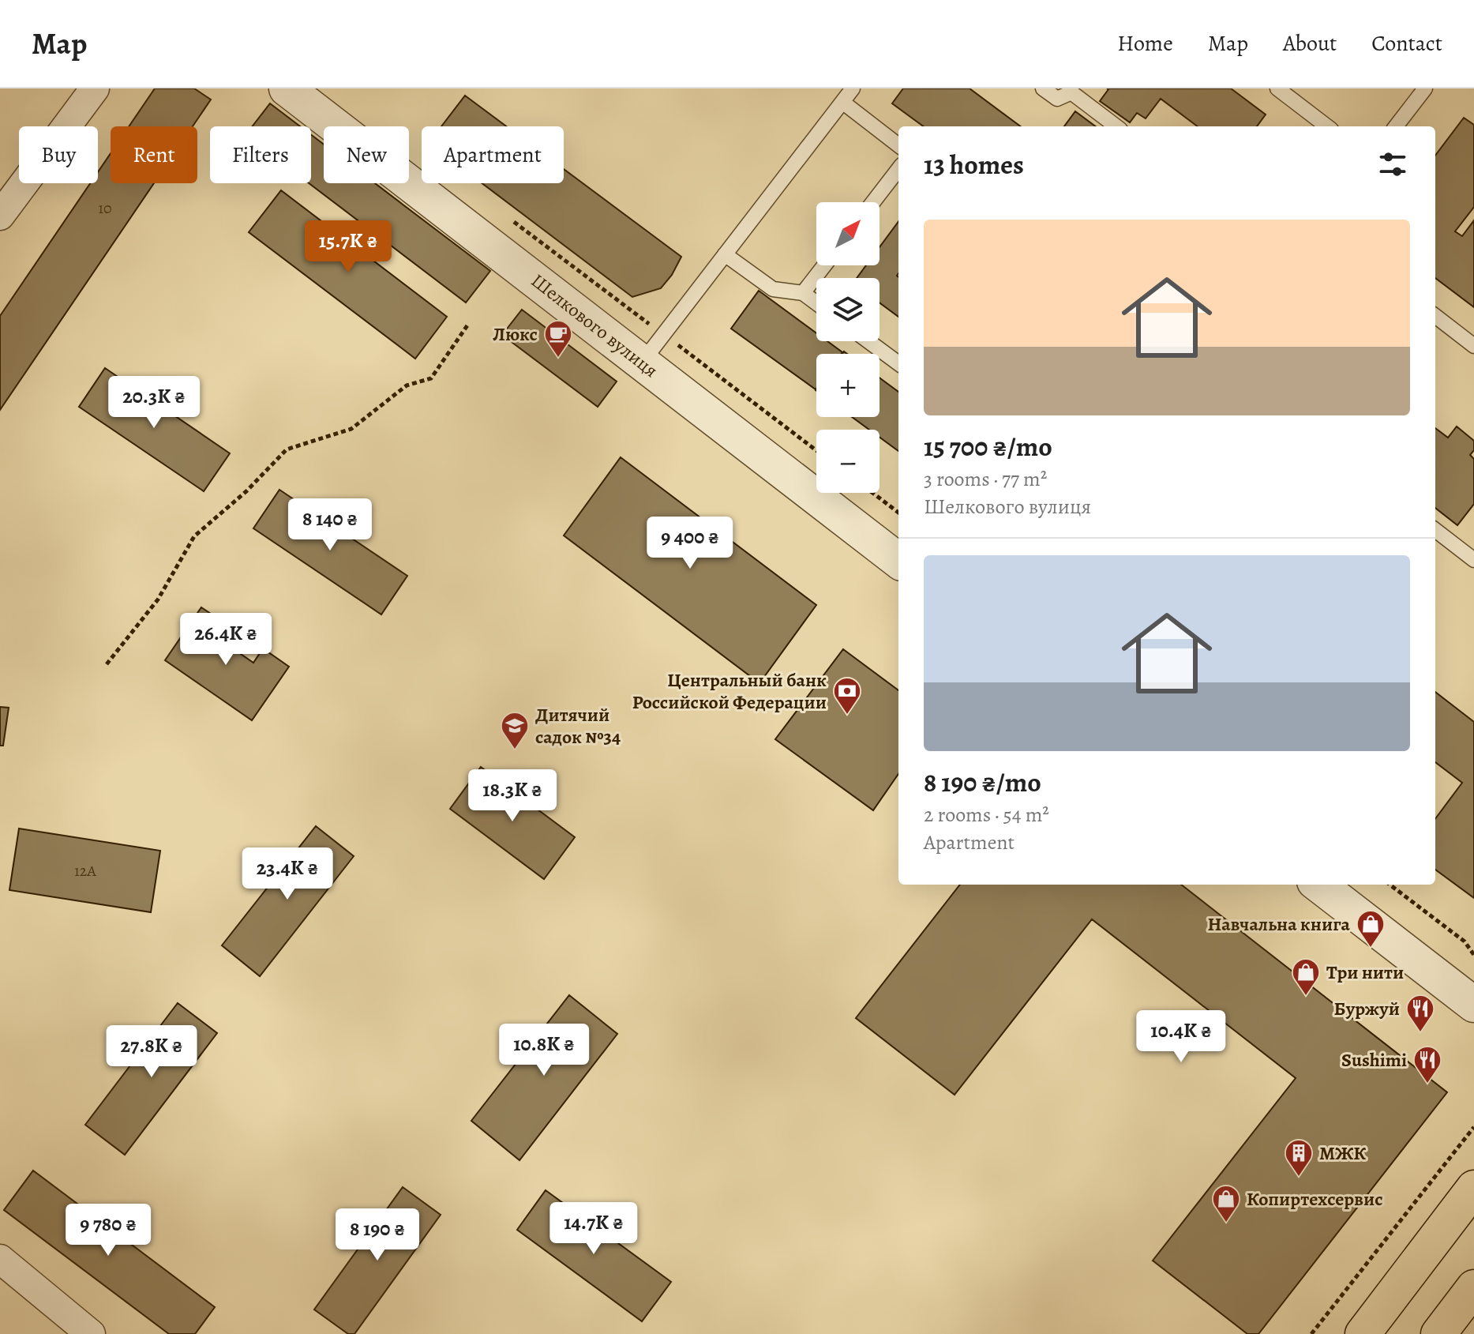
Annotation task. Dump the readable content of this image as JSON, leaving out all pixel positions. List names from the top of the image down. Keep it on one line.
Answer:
{"streets":{"street":["Шелкового вулиця"]},"places":{"cafe":["Люкс"],"bank":["Центральный банк Российской Федерации"],"school or university":["Дитячий садок №34"],"shop":["Навчальна книга","Три нити","Копиртехсервис"],"restaurant":["Буржуй","Sushimi"],"building":["МЖК"]},"house_numbers":["10","12А"],"north":"top right","page":{"header":"Map","nav":["Home","Map","About","Contact"],"chip":["Buy","Rent","Filters","New","Apartment"],"heading":"13 homes","map_buttons":["+","−"],"list":[{"name":"15 700 ₴/mo","note":"3 rooms · 77 m² · Шелкового вулиця"},{"name":"8 190 ₴/mo","note":"2 rooms · 54 m² · Apartment"}],"price":["15.7K ₴","20.3K ₴","8 140 ₴","9 400 ₴","26.4K ₴","18.3K ₴","23.4K ₴","10.4K ₴","10.8K ₴","27.8K ₴","14.7K ₴","9 780 ₴","8 190 ₴"]}}
